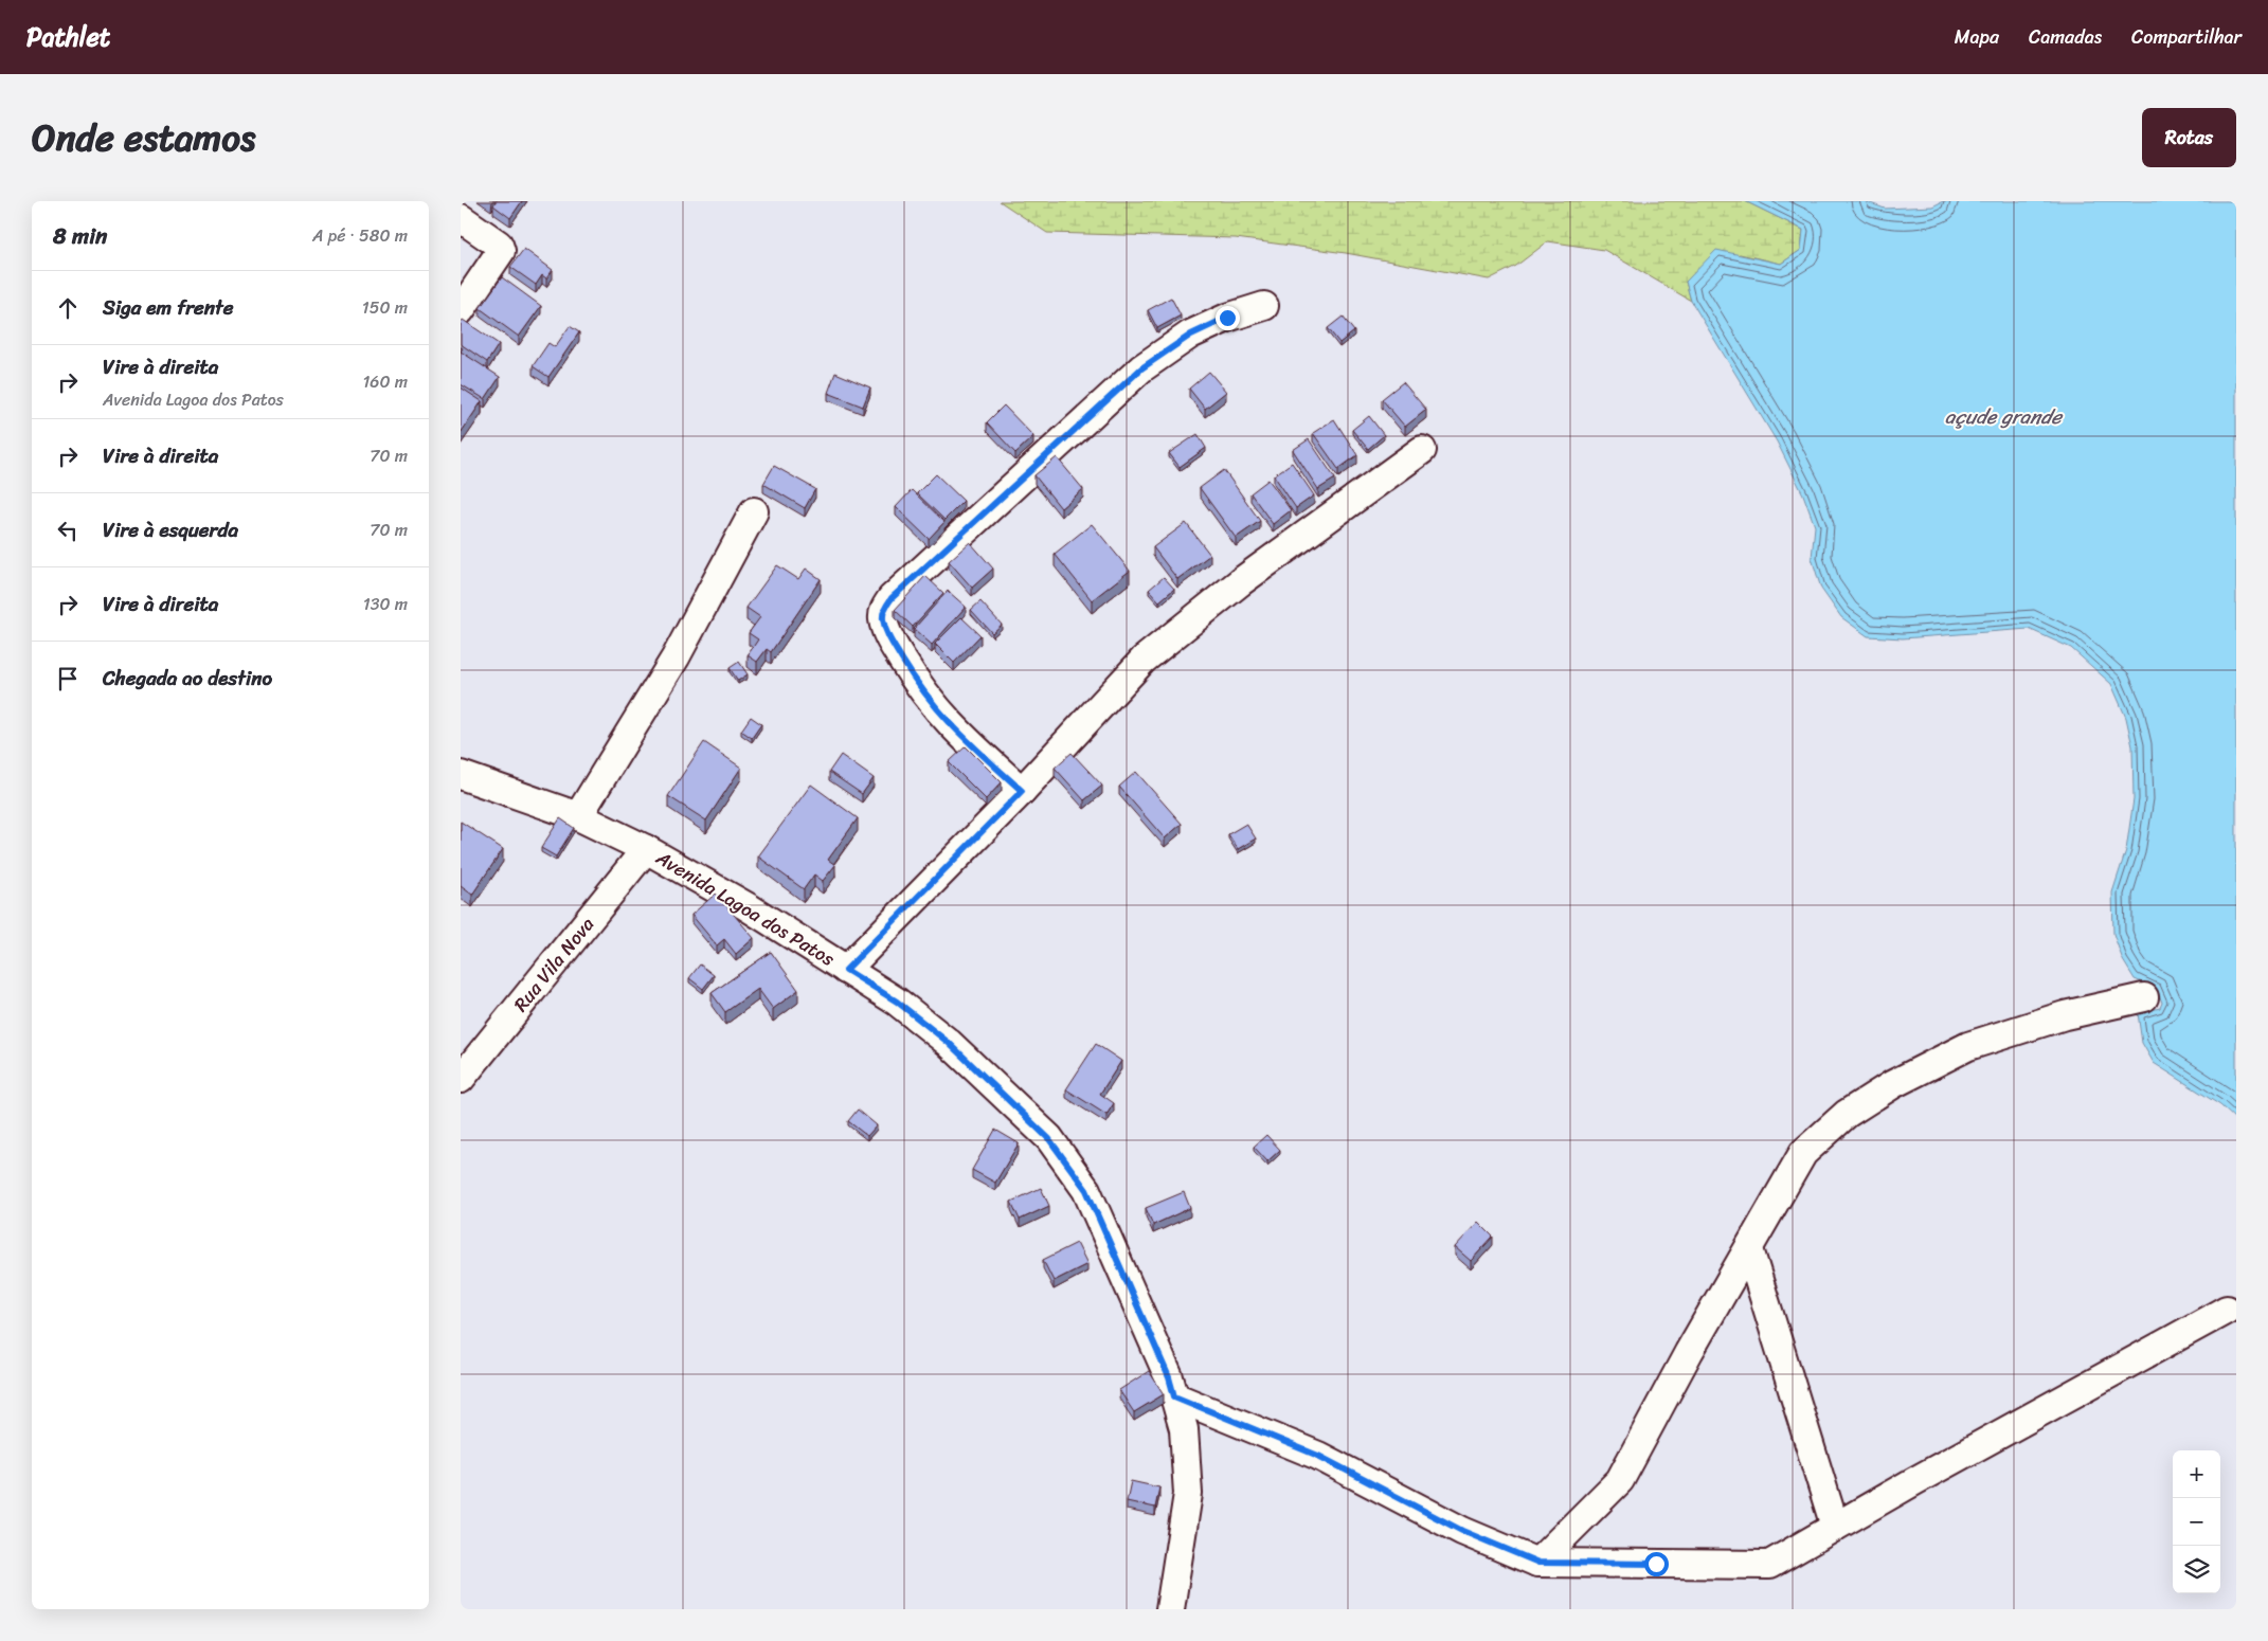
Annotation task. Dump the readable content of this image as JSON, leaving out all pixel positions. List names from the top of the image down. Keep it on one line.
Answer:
{"streets":{"street":["Avenida Lagoa dos Patos","Rua Vila Nova"]},"crossings":[["Avenida Lagoa dos Patos","Rua Vila Nova"]],"water":["açude grande"],"page":{"header":"Pathlet","nav":["Mapa","Camadas","Compartilhar"],"title":"Onde estamos","buttons":"Rotas","heading":["8 min","A pé · 580 m"],"list":[["Siga em frente","150 m"],["Vire à direita","Avenida Lagoa dos Patos","160 m"],["Vire à direita","70 m"],["Vire à esquerda","70 m"],["Vire à direita","130 m"],"Chegada ao destino"],"map_buttons":["+","−"]}}
